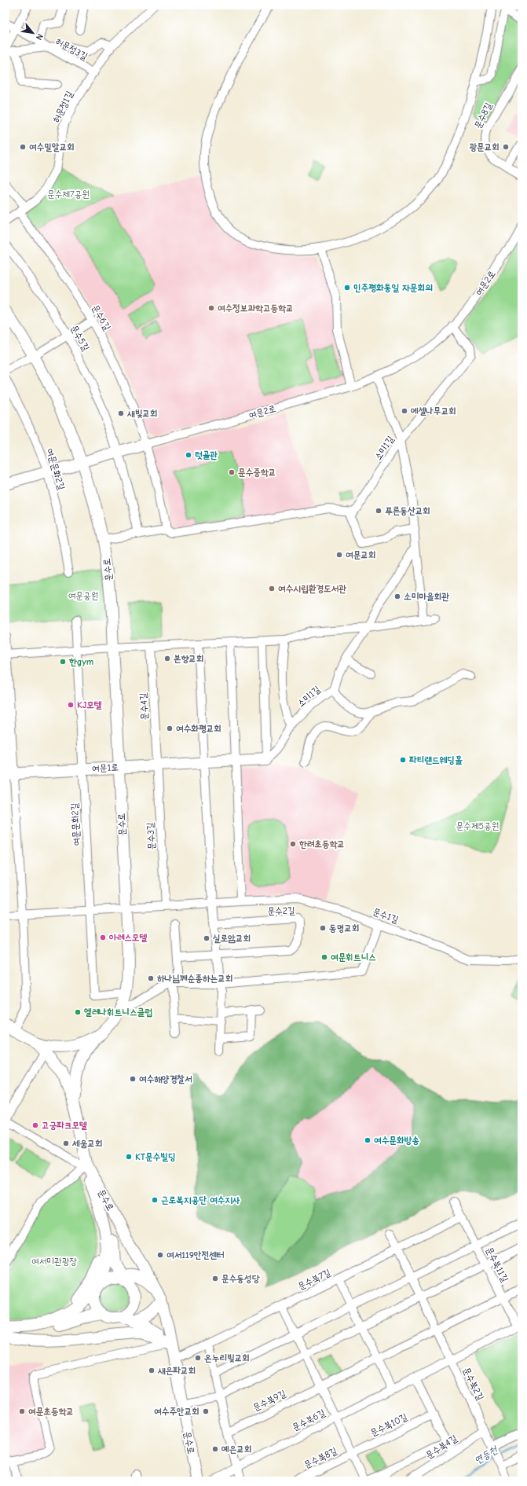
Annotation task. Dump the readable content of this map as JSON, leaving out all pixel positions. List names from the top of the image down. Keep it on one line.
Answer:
{"streets":{"street":["허문정3길","허문정1길","문수8길","여문2로","문수6길","문수5길","소미1길","여문문화2길","문수로","문수4길","여문1로","문수3길","문수2길","문수1길","문수북11길","문수북7길","문수북2길","문수북9길","문수북6길","문수북10길","문수북4길","문수북8길"]},"crossings":[["허문정3길","허문정1길"],["허문정1길","문수6길"],["여문2로","문수6길"],["여문2로","문수5길"],["여문2로","소미1길"],["여문2로","여문문화2길"],["여문2로","문수로"],["소미1길","여문1로"],["여문문화2길","문수로"],["여문문화2길","여문1로"],["여문문화2길","문수1길"],["문수로","여문1로"],["문수로","문수1길"],["문수로","문수북7길"],["문수4길","여문1로"],["문수4길","문수3길"],["여문1로","문수3길"],["문수3길","문수1길"],["문수북11길","문수북6길"],["문수북7길","문수북2길"],["문수북2길","문수북6길"],["문수북2길","문수북4길"],["문수북10길","문수북8길"]],"water":["연등천"],"parks":["문수제7공원","여문공원","문수제5공원","여서미관광장"],"places":["여수밀알교회","광문교회","민주평화통일 자문회의","여수정보과학고등학교","에셀나무교회","새빛교회","텃골관","문수중학교","푸른동산교회","여문교회","여수시립환경도서관","소미마을회관","본향교회","한gym","KJ모텔","여수화평교회","파티랜드웨딩홀","한려초등학교","동명교회","아레스모텔","실로암교회","여문휘트니스","하나님께순종하는교회","엘레나휘트니스클럽","여수해양경찰서","고궁파크모텔","여수문화방송","세움교회","KT문수빌딩","근로복지공단 여수지사","여서119안전센터","문수동성당","온누리빛교회","새은파교회","여문초등학교","여수주안교회","예은교회"],"north":"bottom right"}
